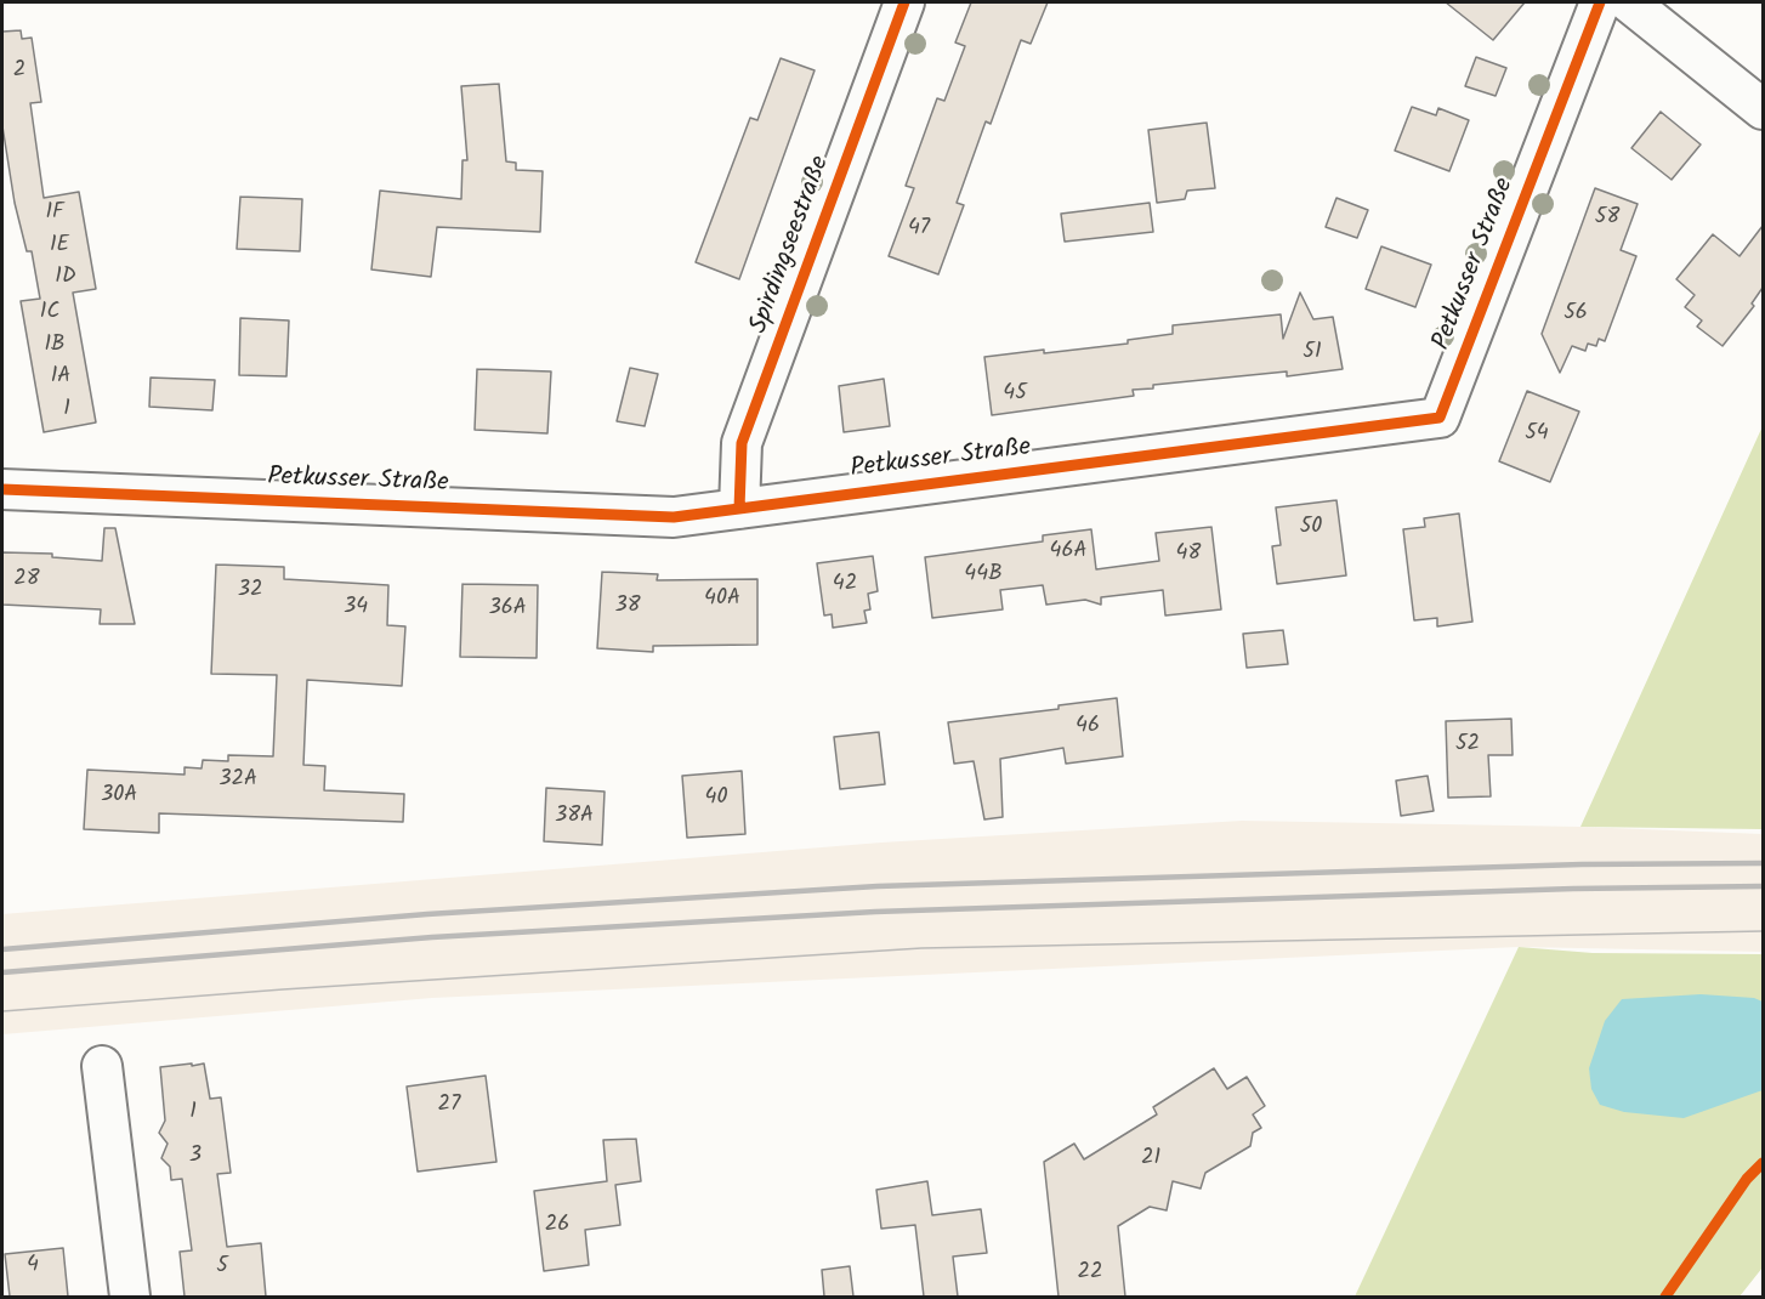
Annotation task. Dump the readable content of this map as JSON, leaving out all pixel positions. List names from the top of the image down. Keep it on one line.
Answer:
{"streets":{"street":["Spirdingseestraße","Petkusser Straße"]},"crossings":[["Spirdingseestraße","Petkusser Straße"]],"house_numbers":["2","1F","58","47","1E","1D","1C","56","1B","51","1A","45","1","54","50","46A","48","44B","28","42","32","40A","38","34","36A","46","52","32A","30A","40","38A","27","1","3","21","26","4","5","22"]}
